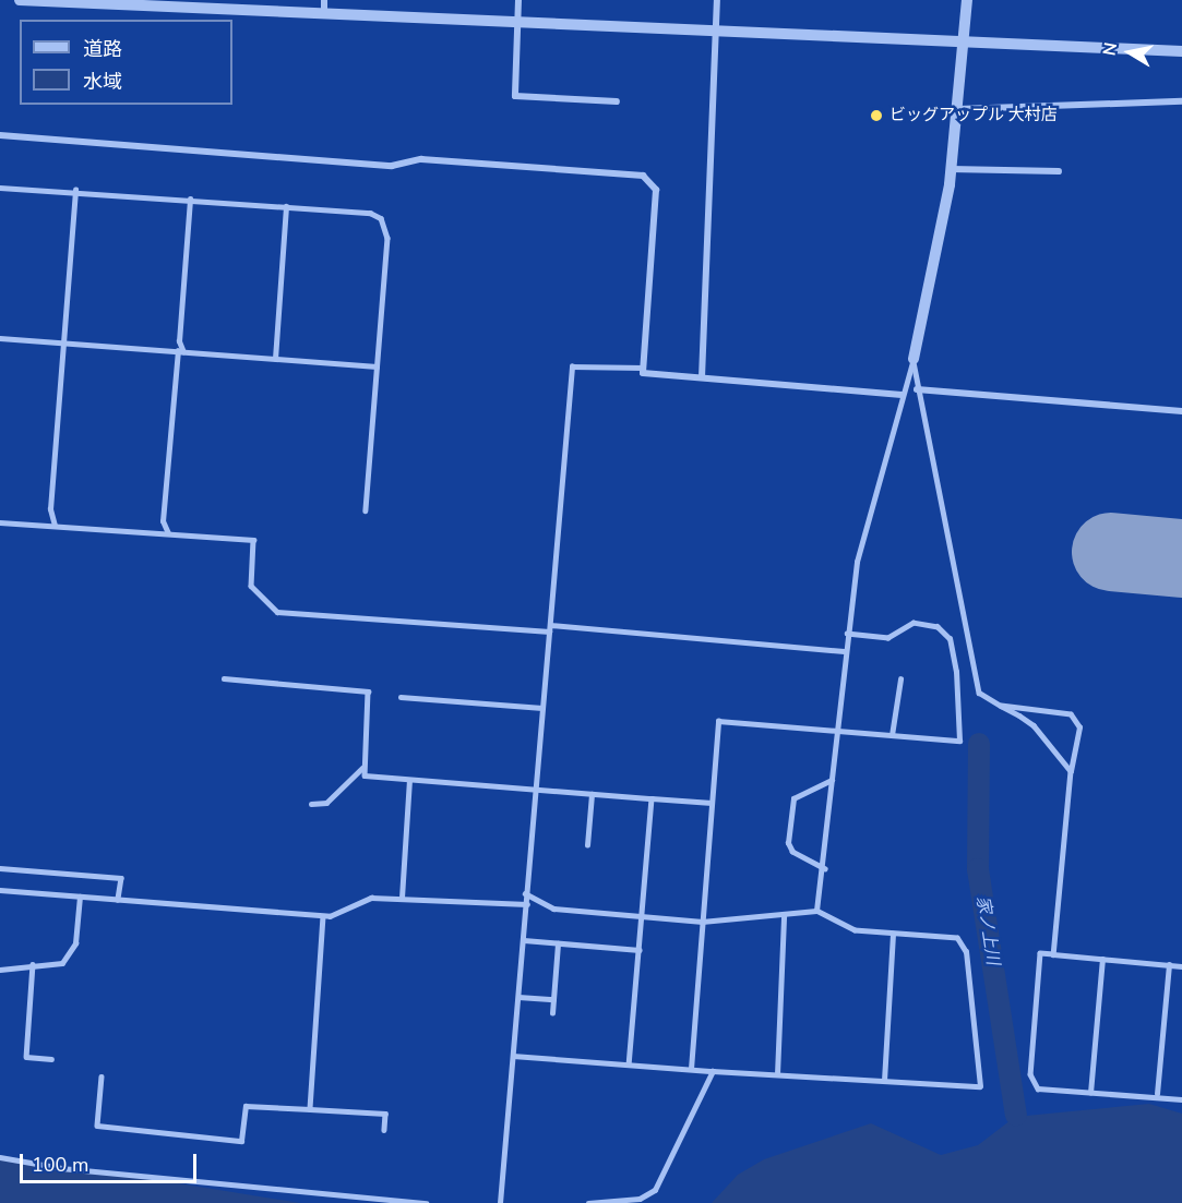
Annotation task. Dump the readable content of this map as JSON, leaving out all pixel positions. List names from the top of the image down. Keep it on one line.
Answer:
{"water":["家ノ上川"],"places":["ビッグアップル 大村店"],"legend":["道路","水域"],"scale_bar":"100 m","north":"left"}
